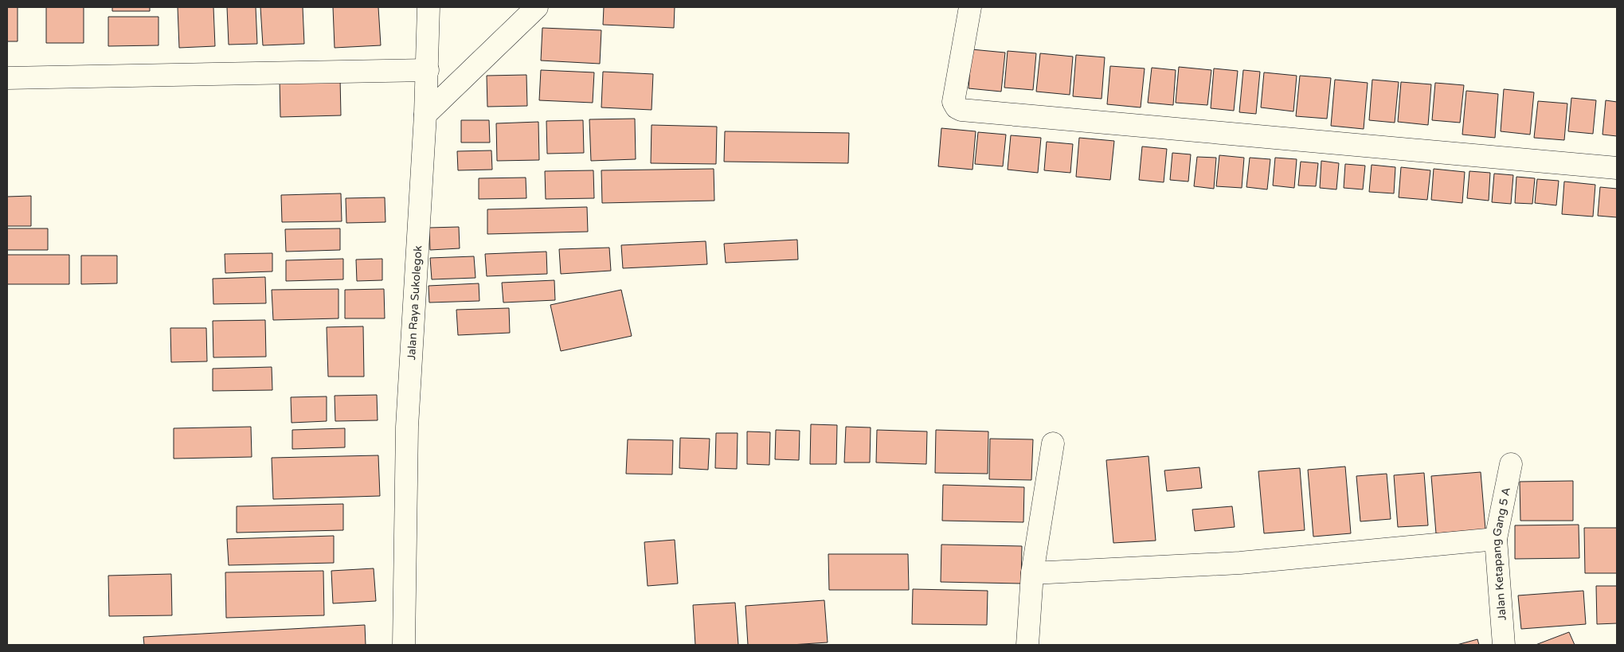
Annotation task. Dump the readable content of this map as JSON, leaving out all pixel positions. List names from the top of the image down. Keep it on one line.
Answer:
{"streets":{"street":["Jalan Raya Sukolegok","Jalan Ketapang Gang 5 A"]}}
